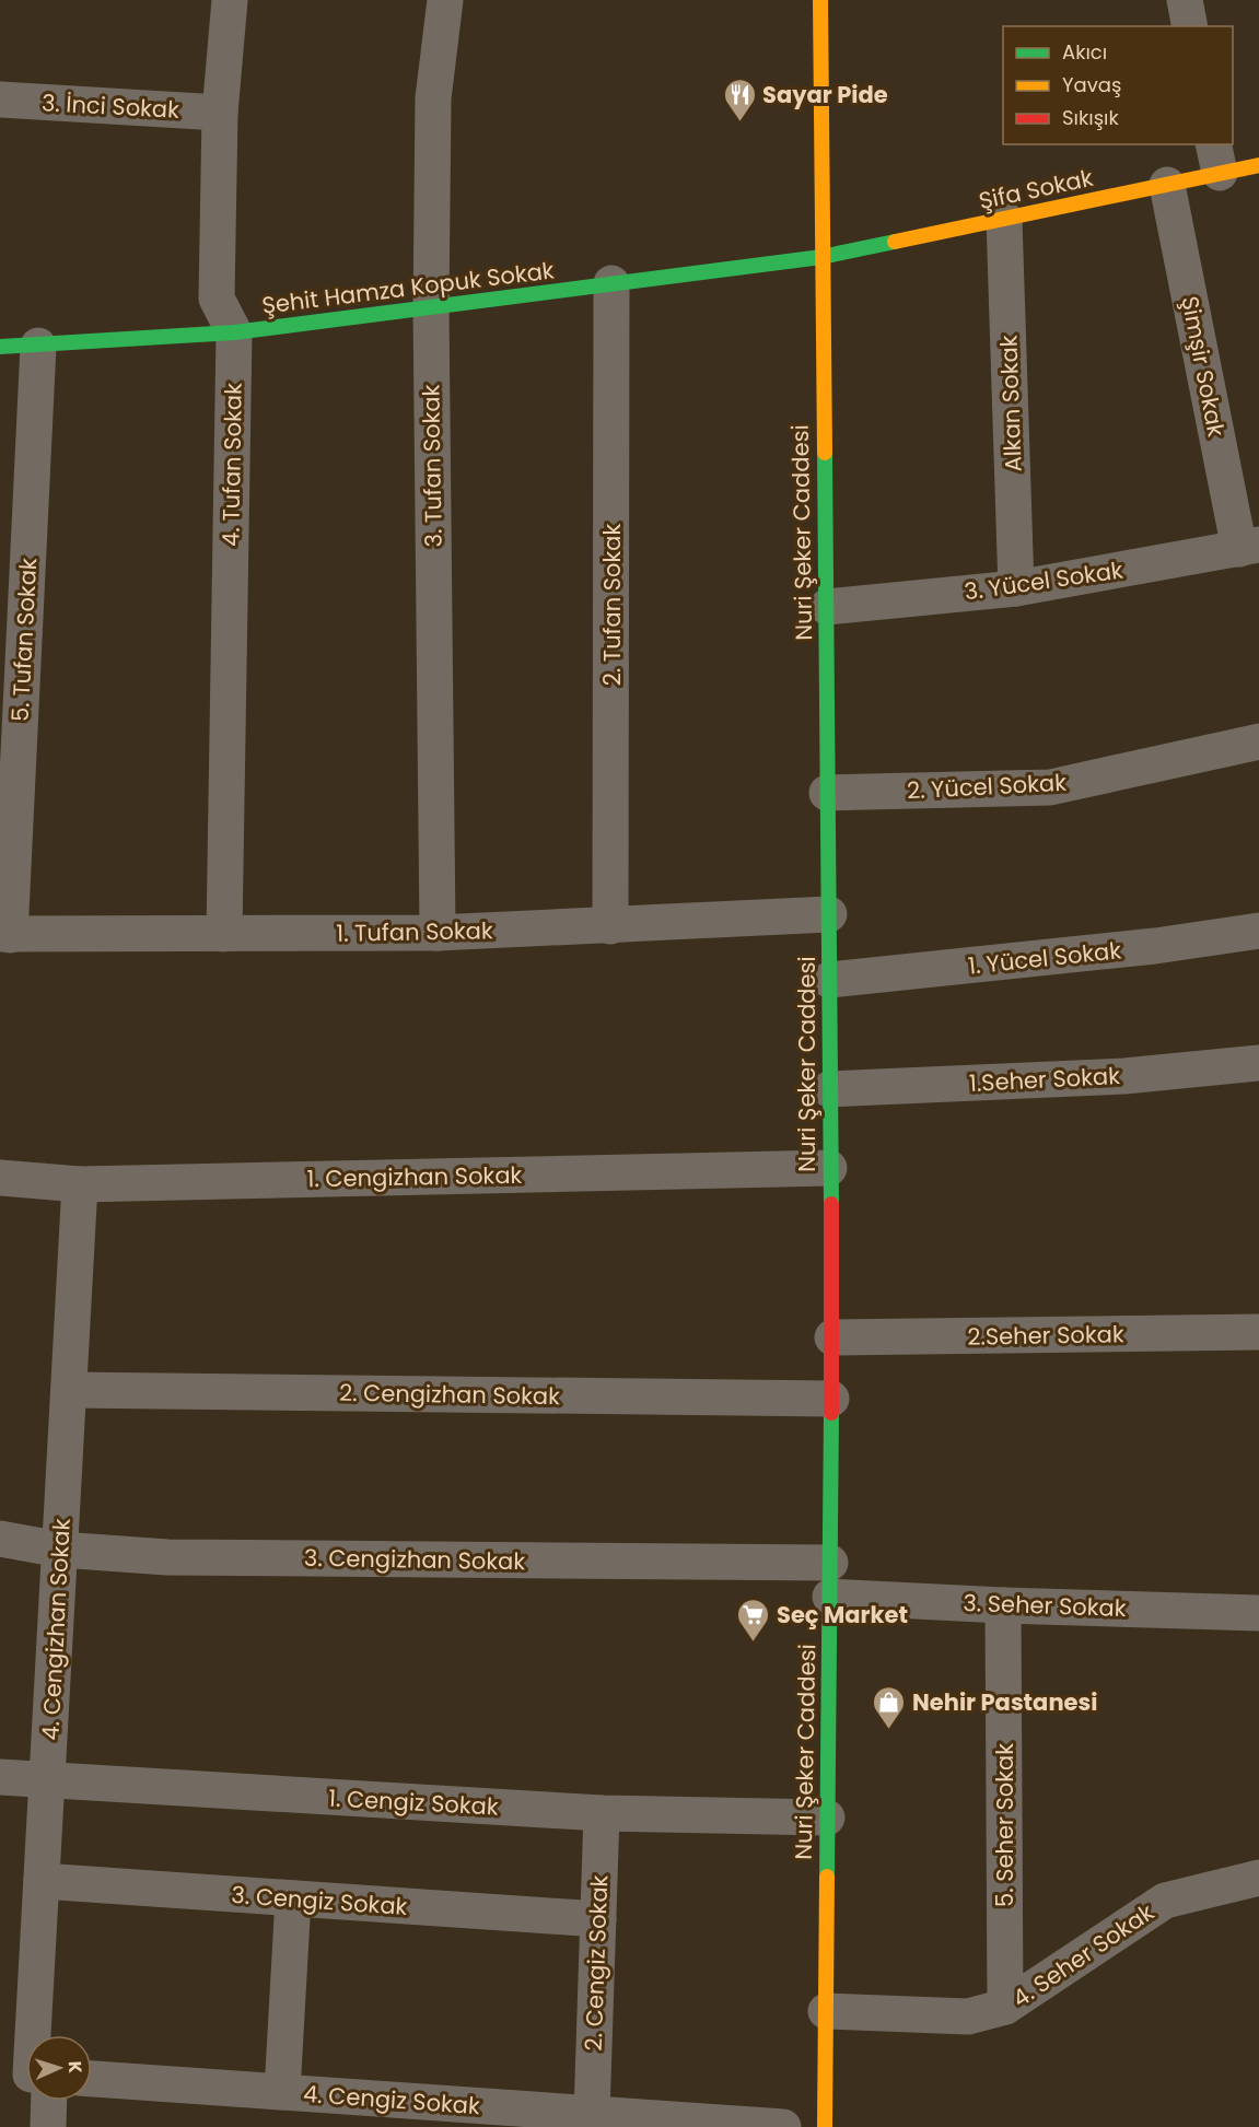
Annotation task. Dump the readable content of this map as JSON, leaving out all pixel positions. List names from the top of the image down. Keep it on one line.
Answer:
{"streets":{"street":["3. İnci Sokak","Şifa Sokak","Şehit Hamza Kopuk Sokak","Şimşir Sokak","Alkan Sokak","4. Tufan Sokak","3. Tufan Sokak","Nuri Şeker Caddesi","3. Yücel Sokak","2. Tufan Sokak","5. Tufan Sokak","2. Yücel Sokak","1. Tufan Sokak","1. Yücel Sokak","1.Seher Sokak","1. Cengizhan Sokak","2.Seher Sokak","2. Cengizhan Sokak","3. Cengizhan Sokak","3. Seher Sokak","4. Cengizhan Sokak","1. Cengiz Sokak","5. Seher Sokak","3. Cengiz Sokak","4. Seher Sokak","2. Cengiz Sokak","4. Cengiz Sokak"]},"crossings":[["3. İnci Sokak","4. Tufan Sokak"],["Şifa Sokak","Şehit Hamza Kopuk Sokak"],["Şifa Sokak","Şimşir Sokak"],["Şifa Sokak","Alkan Sokak"],["Şifa Sokak","Nuri Şeker Caddesi"],["Şehit Hamza Kopuk Sokak","4. Tufan Sokak"],["Şehit Hamza Kopuk Sokak","3. Tufan Sokak"],["Şehit Hamza Kopuk Sokak","Nuri Şeker Caddesi"],["Şehit Hamza Kopuk Sokak","2. Tufan Sokak"],["Şehit Hamza Kopuk Sokak","5. Tufan Sokak"],["Şimşir Sokak","3. Yücel Sokak"],["Alkan Sokak","3. Yücel Sokak"],["4. Tufan Sokak","1. Tufan Sokak"],["3. Tufan Sokak","1. Tufan Sokak"],["Nuri Şeker Caddesi","3. Yücel Sokak"],["Nuri Şeker Caddesi","2. Yücel Sokak"],["Nuri Şeker Caddesi","1. Tufan Sokak"],["Nuri Şeker Caddesi","1. Yücel Sokak"],["Nuri Şeker Caddesi","1.Seher Sokak"],["Nuri Şeker Caddesi","1. Cengizhan Sokak"],["Nuri Şeker Caddesi","2.Seher Sokak"],["Nuri Şeker Caddesi","2. Cengizhan Sokak"],["Nuri Şeker Caddesi","3. Cengizhan Sokak"],["Nuri Şeker Caddesi","3. Seher Sokak"],["Nuri Şeker Caddesi","1. Cengiz Sokak"],["Nuri Şeker Caddesi","4. Seher Sokak"],["2. Tufan Sokak","1. Tufan Sokak"],["5. Tufan Sokak","1. Tufan Sokak"],["1. Cengizhan Sokak","4. Cengizhan Sokak"],["2. Cengizhan Sokak","4. Cengizhan Sokak"],["3. Cengizhan Sokak","3. Seher Sokak"],["3. Cengizhan Sokak","4. Cengizhan Sokak"],["3. Seher Sokak","5. Seher Sokak"],["4. Cengizhan Sokak","1. Cengiz Sokak"],["4. Cengizhan Sokak","3. Cengiz Sokak"],["1. Cengiz Sokak","2. Cengiz Sokak"],["5. Seher Sokak","4. Seher Sokak"],["3. Cengiz Sokak","2. Cengiz Sokak"],["2. Cengiz Sokak","4. Cengiz Sokak"]],"places":{"restaurant":["Sayar Pide"],"supermarket":["Seç Market"],"shop":["Nehir Pastanesi"]},"legend":["Akıcı","Yavaş","Sıkışık"],"north":"right"}
